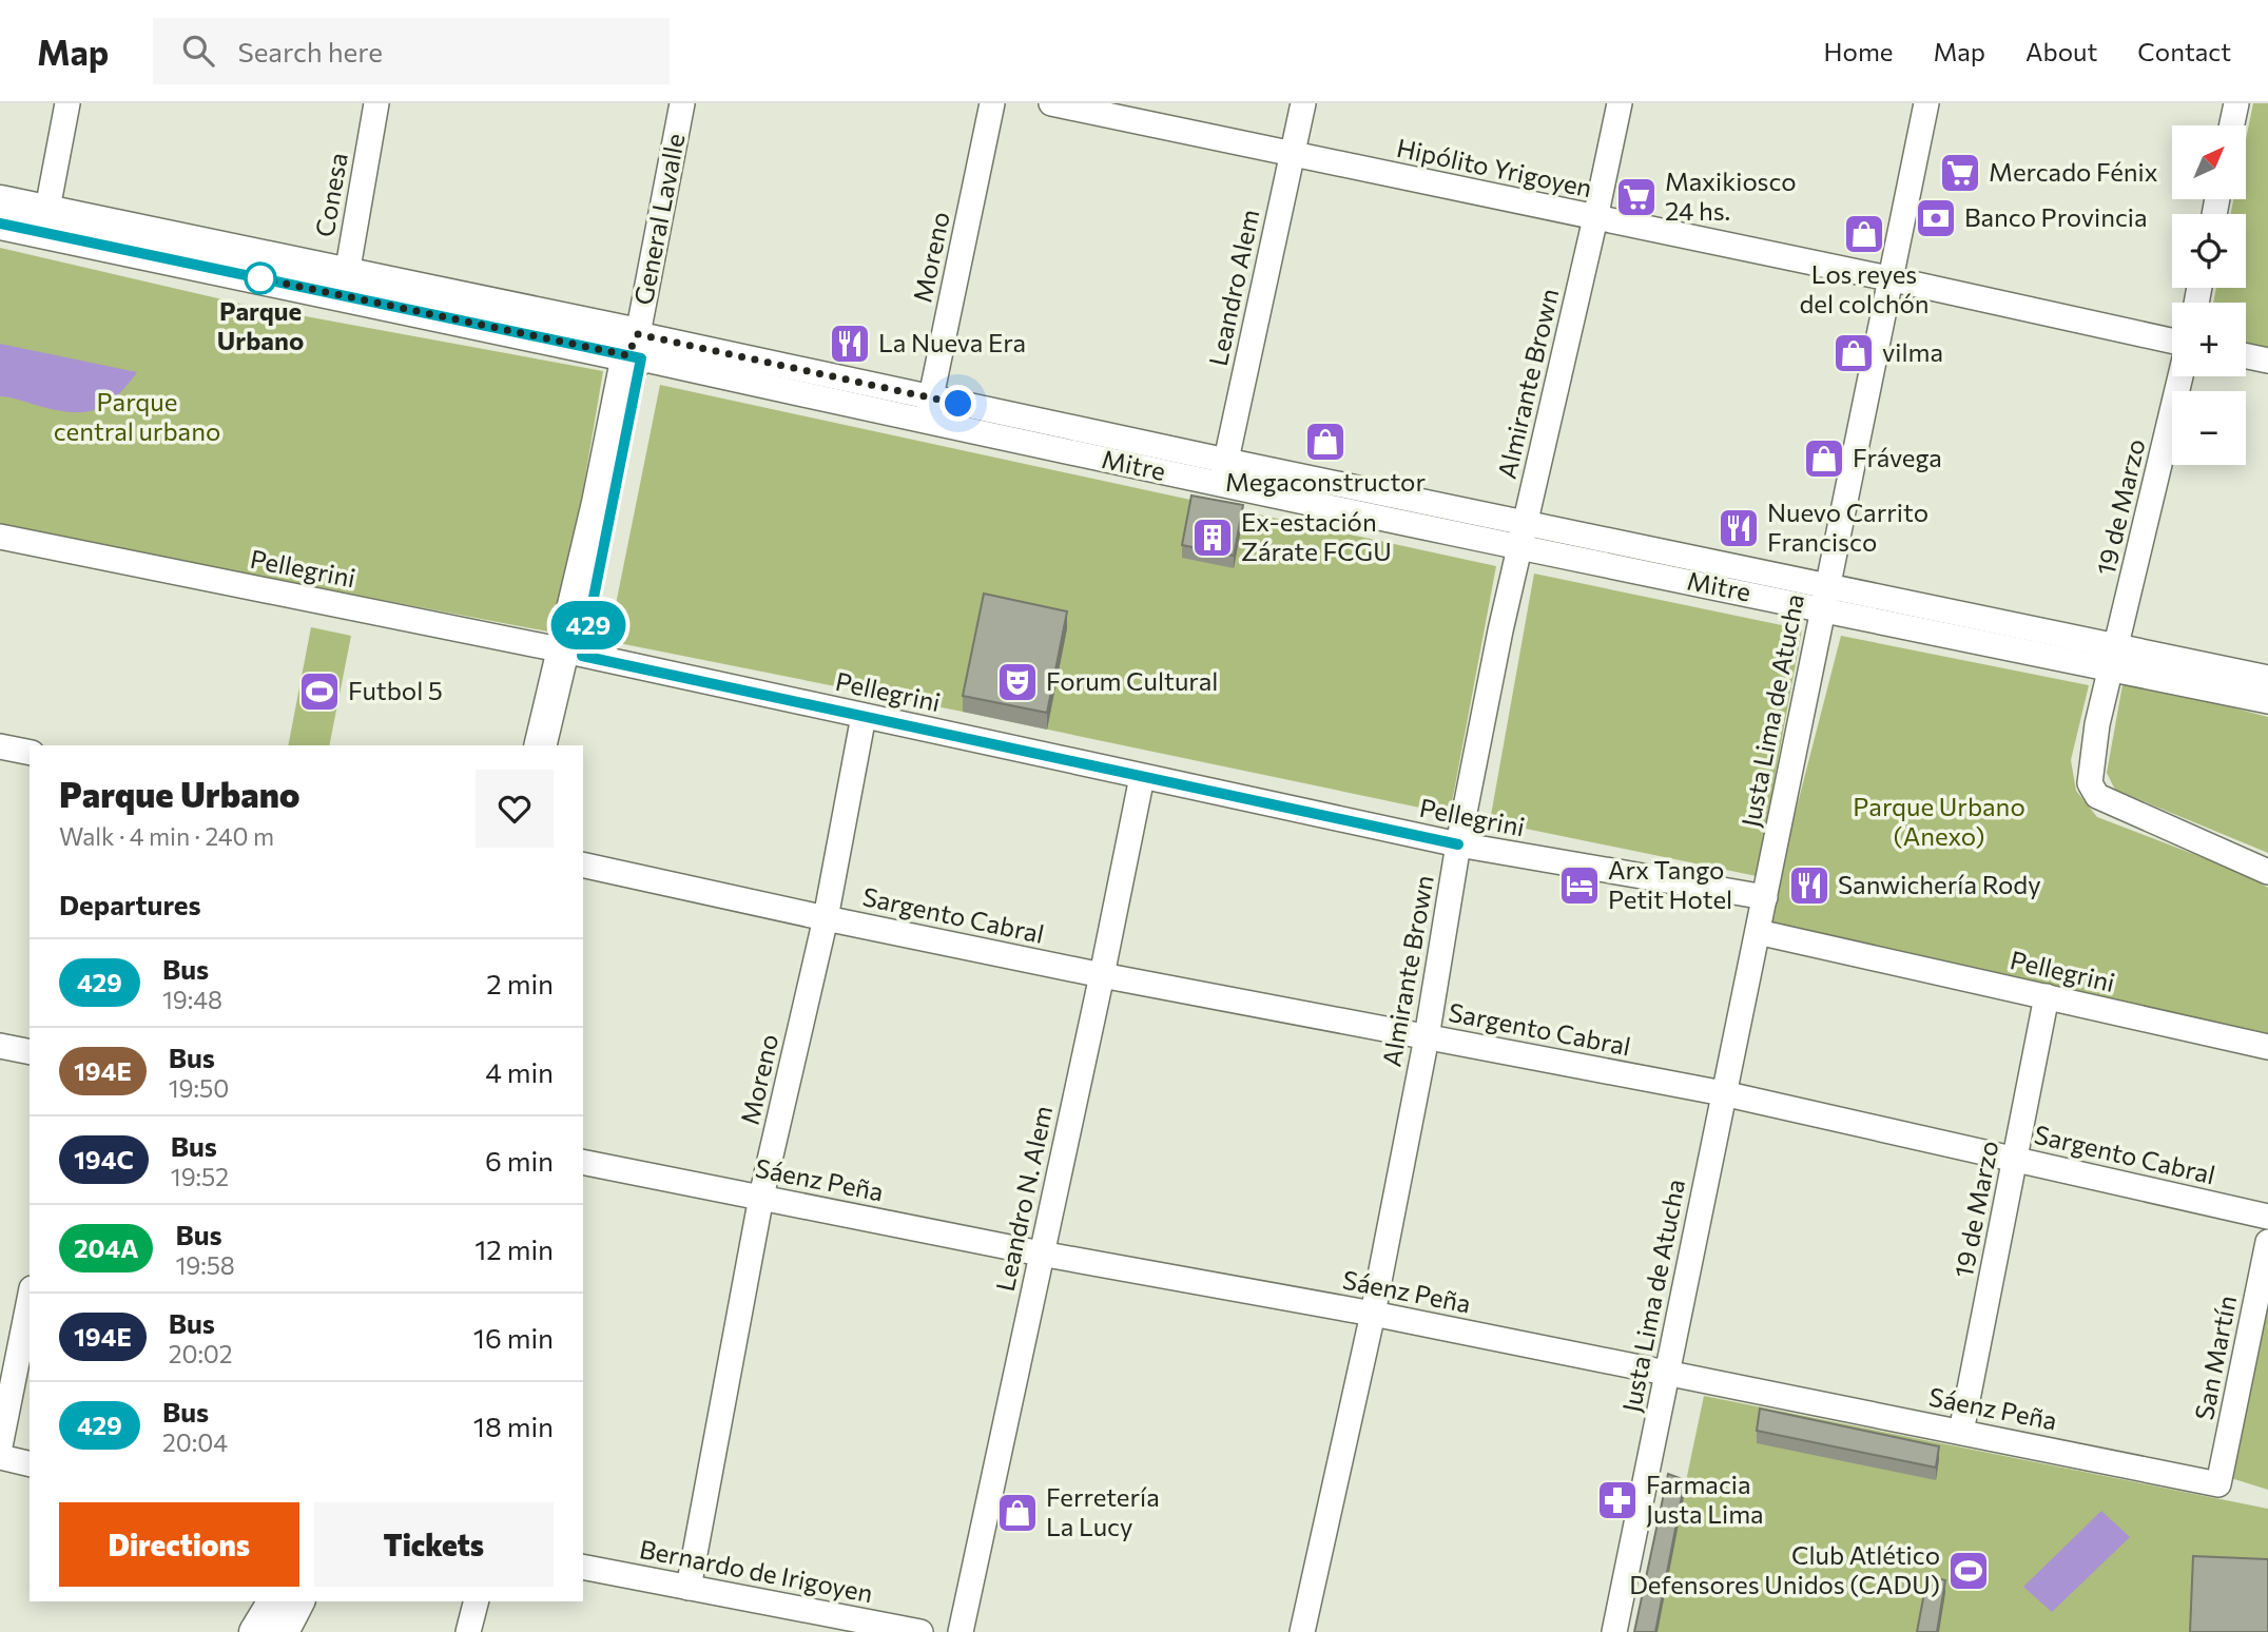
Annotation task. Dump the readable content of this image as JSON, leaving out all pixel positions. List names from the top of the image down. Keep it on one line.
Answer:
{"streets":{"main road":["General Lavalle","Mitre"],"street":["Hipólito Yrigoyen","Conesa","Moreno","Leandro Alem","Almirante Brown","19 de Marzo","Pellegrini","Justa Lima de Atucha","Sargento Cabral","Sáenz Peña","Leandro N. Alem","San Martín","Bernardo de Irigoyen"]},"crossings":[["Hipólito Yrigoyen","Leandro Alem"],["Hipólito Yrigoyen","Almirante Brown"],["Hipólito Yrigoyen","Justa Lima de Atucha"],["Conesa","Mitre"],["General Lavalle","Mitre"],["General Lavalle","Pellegrini"],["Moreno","Mitre"],["Moreno","Pellegrini"],["Moreno","Sargento Cabral"],["Moreno","Sáenz Peña"],["Moreno","Bernardo de Irigoyen"],["Leandro Alem","Mitre"],["Almirante Brown","Mitre"],["Almirante Brown","Pellegrini"],["Almirante Brown","Sargento Cabral"],["Almirante Brown","Sáenz Peña"],["Mitre","19 de Marzo"],["Mitre","Justa Lima de Atucha"],["19 de Marzo","Pellegrini"],["19 de Marzo","Sargento Cabral"],["19 de Marzo","Sáenz Peña"],["Pellegrini","Justa Lima de Atucha"],["Pellegrini","Leandro N. Alem"],["Justa Lima de Atucha","Sargento Cabral"],["Justa Lima de Atucha","Sáenz Peña"],["Sargento Cabral","Leandro N. Alem"],["Sáenz Peña","Leandro N. Alem"],["Sáenz Peña","San Martín"]],"parks":["Parque central urbano","Parque Urbano (Anexo)"],"places":{"supermarket":["Mercado Fénix","Maxikiosco 24 hs."],"bank":["Banco Provincia"],"shop":["Los reyes del colchón","vilma","Megaconstructor","Frávega","Ferretería La Lucy"],"other":["Parque Urbano"],"restaurant":["La Nueva Era","Nuevo Carrito Francisco","Sanwichería Rody"],"building":["Ex-estación Zárate FCGU"],"theatre":["Forum Cultural"],"sports":["Futbol 5","Club Atlético Defensores Unidos (CADU)"],"hotel":["Arx Tango Petit Hotel"],"pharmacy":["Farmacia Justa Lima"]},"lines":["bus line 429"],"north":"top right","page":{"header":"Map","search":"Search here","nav":["Home","Map","About","Contact"],"on_map":"429","map_buttons":["+","−"],"heading":[["Parque Urbano","Walk · 4 min · 240 m"],"Departures"],"list":[{"mark":"429","name":"Bus","note":"19:48","value":"2 min"},{"mark":"194E","name":"Bus","note":"19:50","value":"4 min"},{"mark":"194C","name":"Bus","note":"19:52","value":"6 min"},{"mark":"204A","name":"Bus","note":"19:58","value":"12 min"},{"mark":"194E","name":"Bus","note":"20:02","value":"16 min"},{"mark":"429","name":"Bus","note":"20:04","value":"18 min"}],"buttons":["Directions","Tickets"]}}
